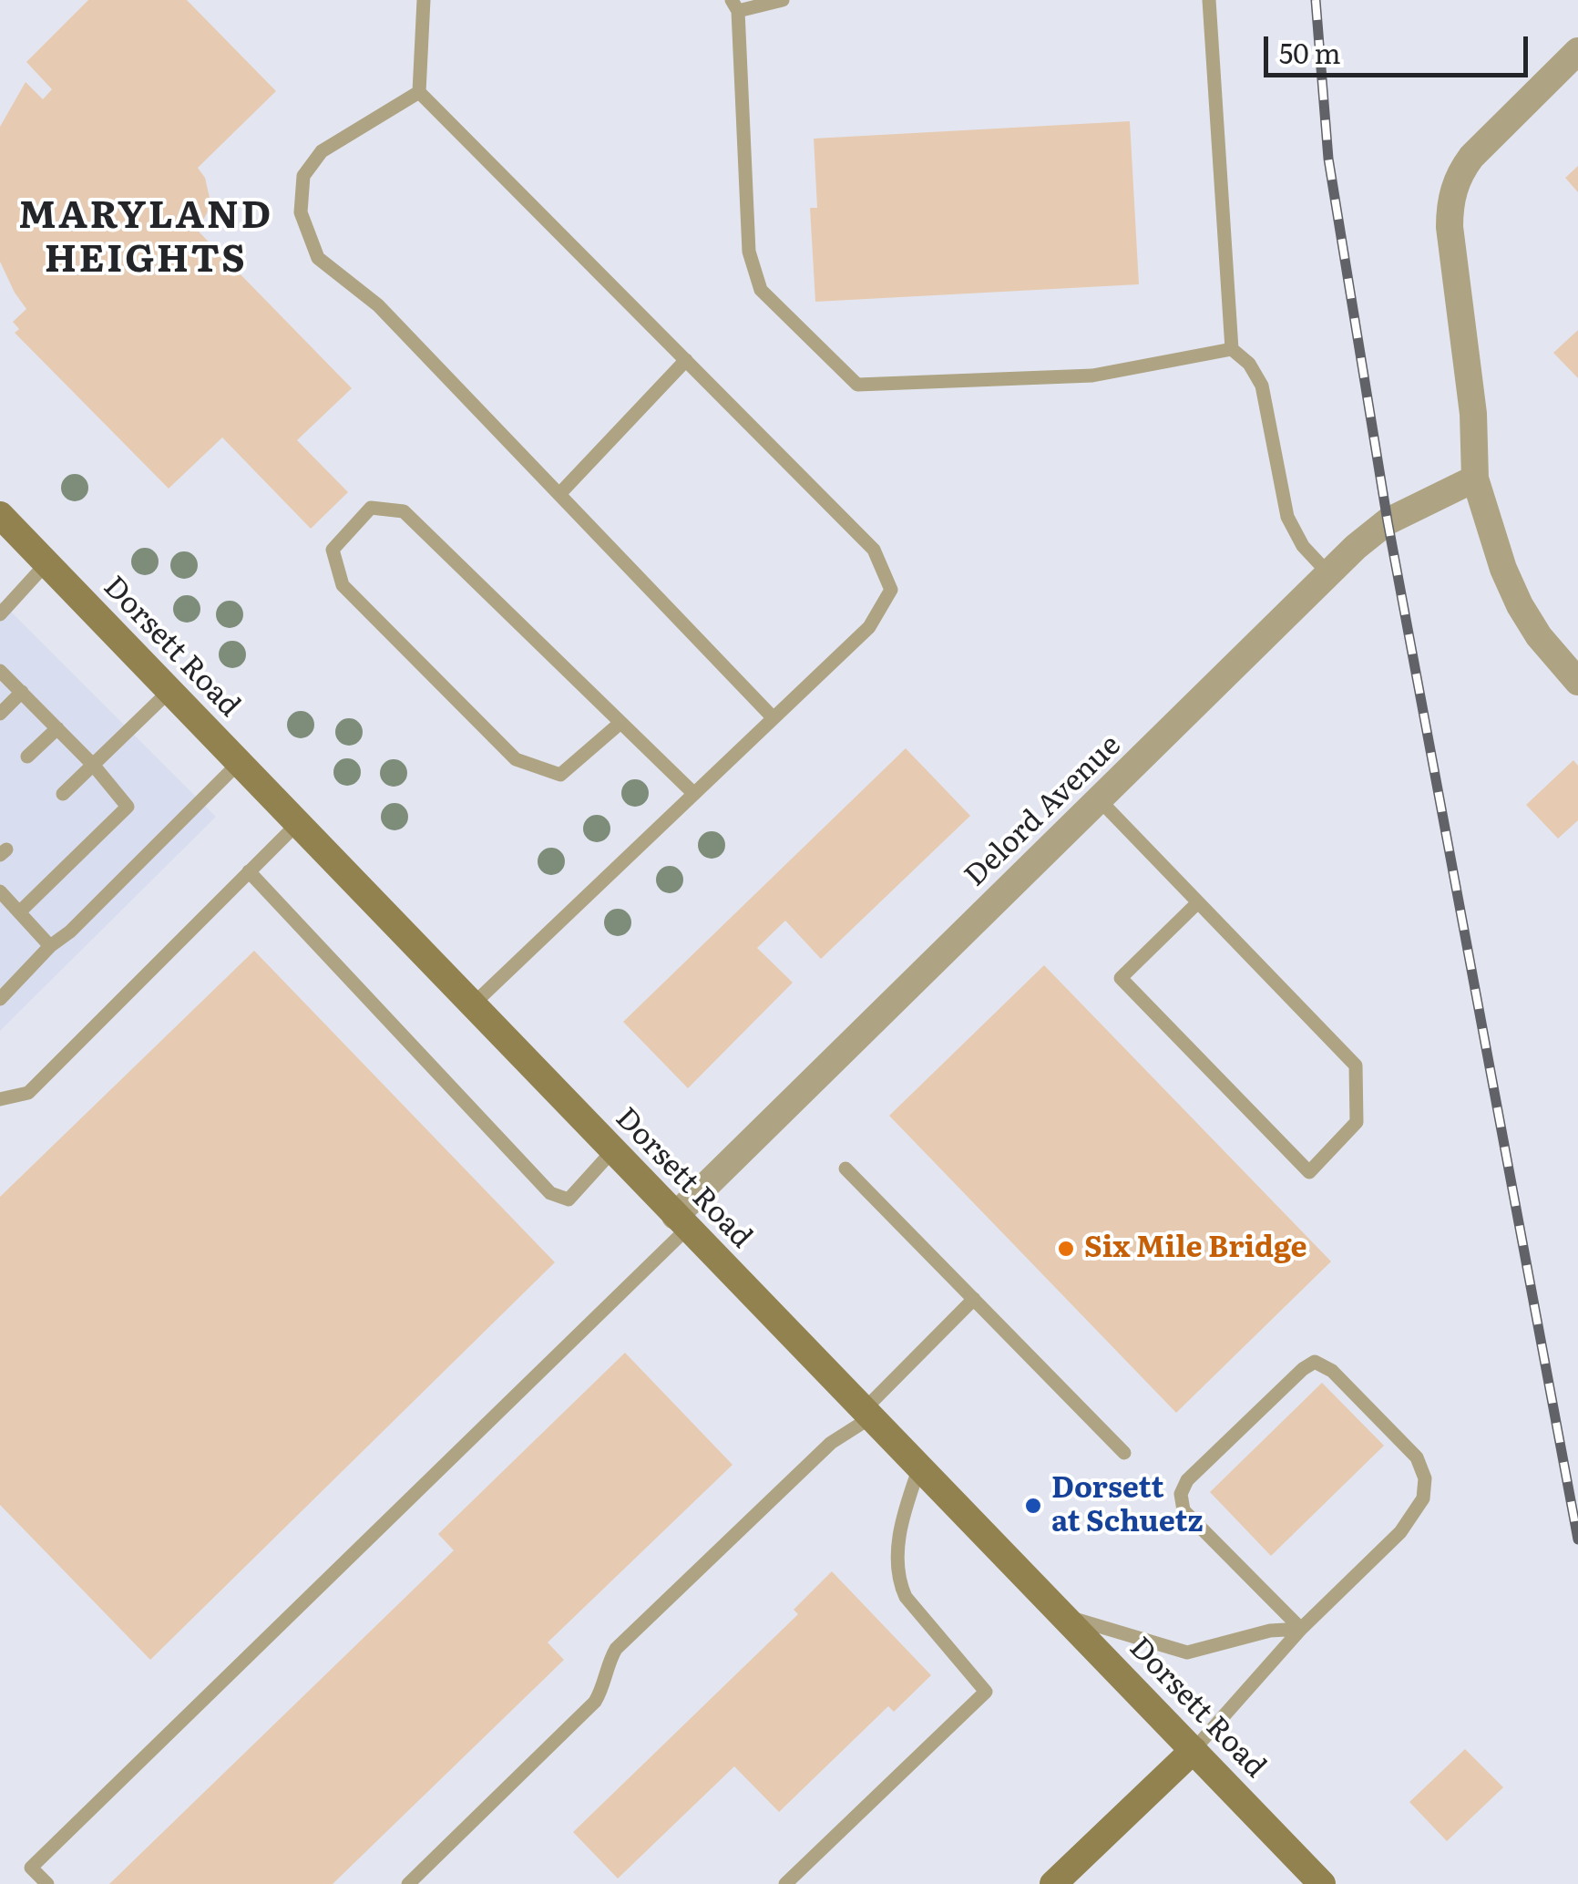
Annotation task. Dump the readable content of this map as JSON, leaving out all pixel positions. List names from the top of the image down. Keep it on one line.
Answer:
{"streets":{"main road":["Dorsett Road"],"street":["Delord Avenue"]},"crossings":[["Dorsett Road","Delord Avenue"]],"districts":["MARYLAND HEIGHTS"],"places":["Six Mile Bridge","Dorsett at Schuetz"],"scale_bar":"50 m"}
